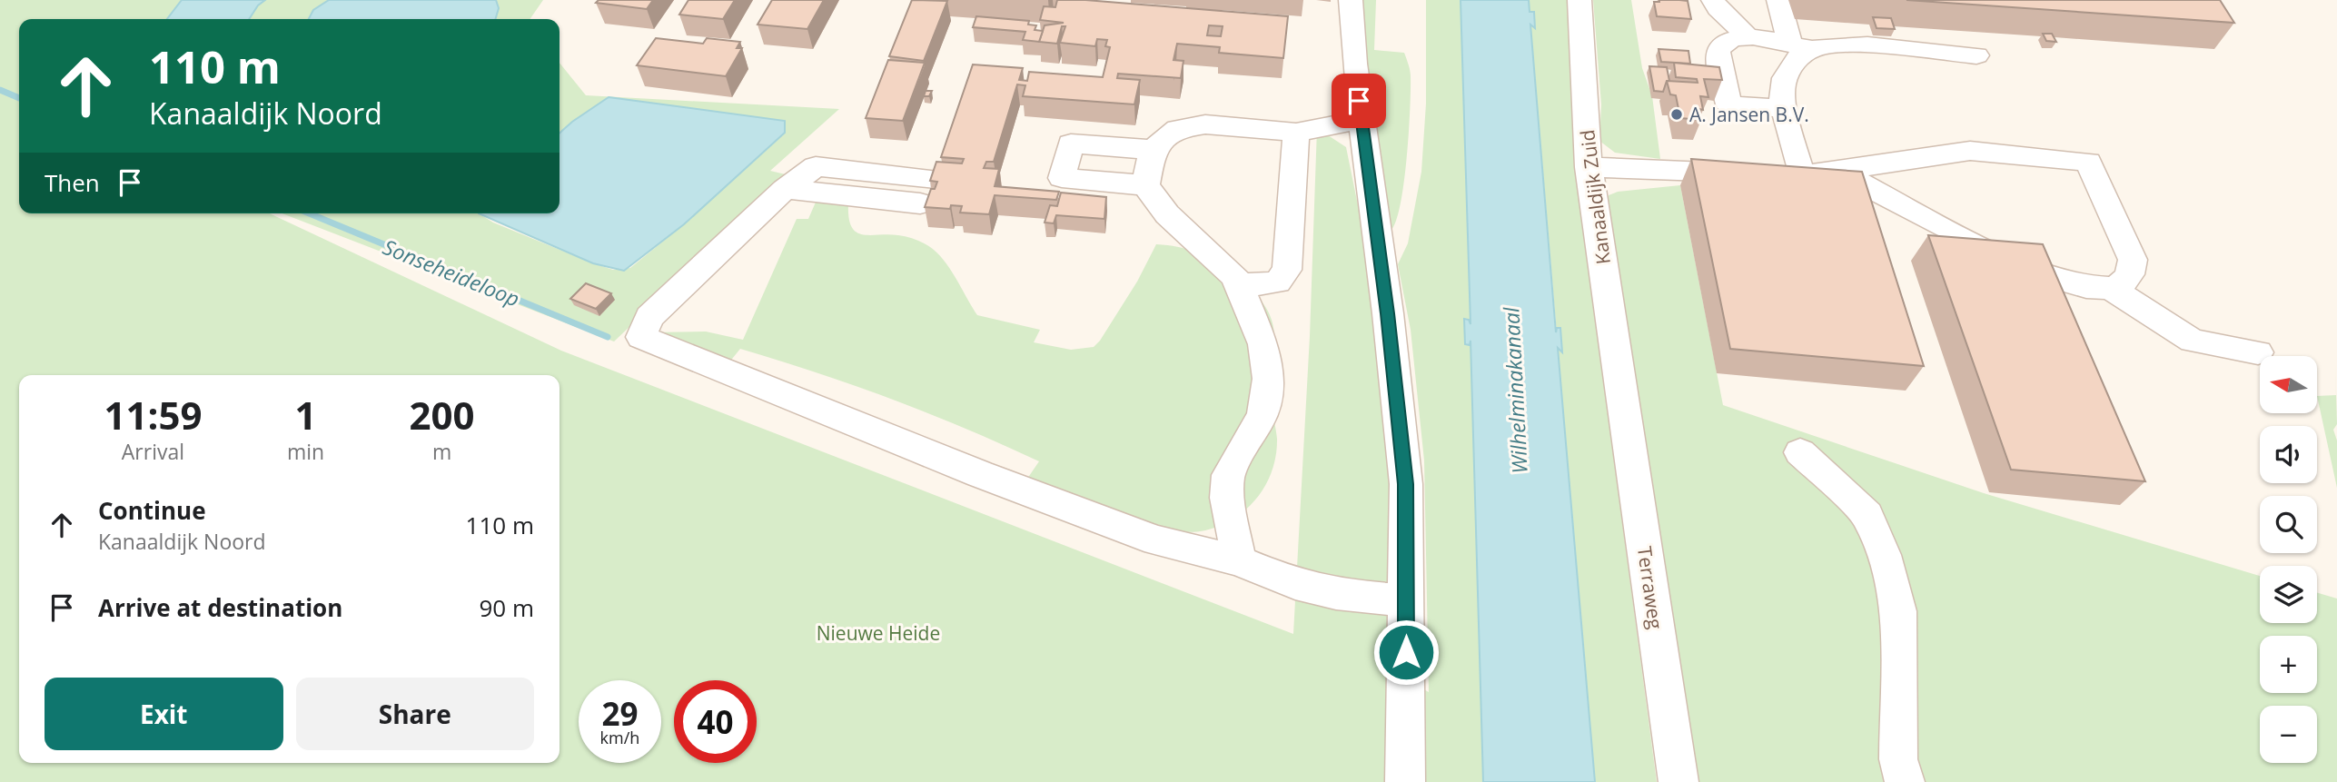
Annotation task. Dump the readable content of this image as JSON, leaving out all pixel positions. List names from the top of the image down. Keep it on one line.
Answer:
{"streets":{"street":["Kanaaldijk Zuid","Terraweg"]},"crossings":[["Kanaaldijk Zuid","Terraweg"]],"water":["Sonseheideloop","Wilhelminakanaal"],"parks":["Nieuwe Heide"],"places":["A. Jansen B.V."],"north":"left","page":{"turn":["110 m","Kanaaldijk Noord"],"then":"Then","map_buttons":["+","−"],"eta":["11:59","Arrival","1","min","200","m"],"list":[{"name":"Continue","note":"Kanaaldijk Noord","value":"110 m"},{"name":"Arrive at destination","value":"90 m"}],"buttons":["Exit","Share"],"speed":"29 km/h","limit":"40"}}
